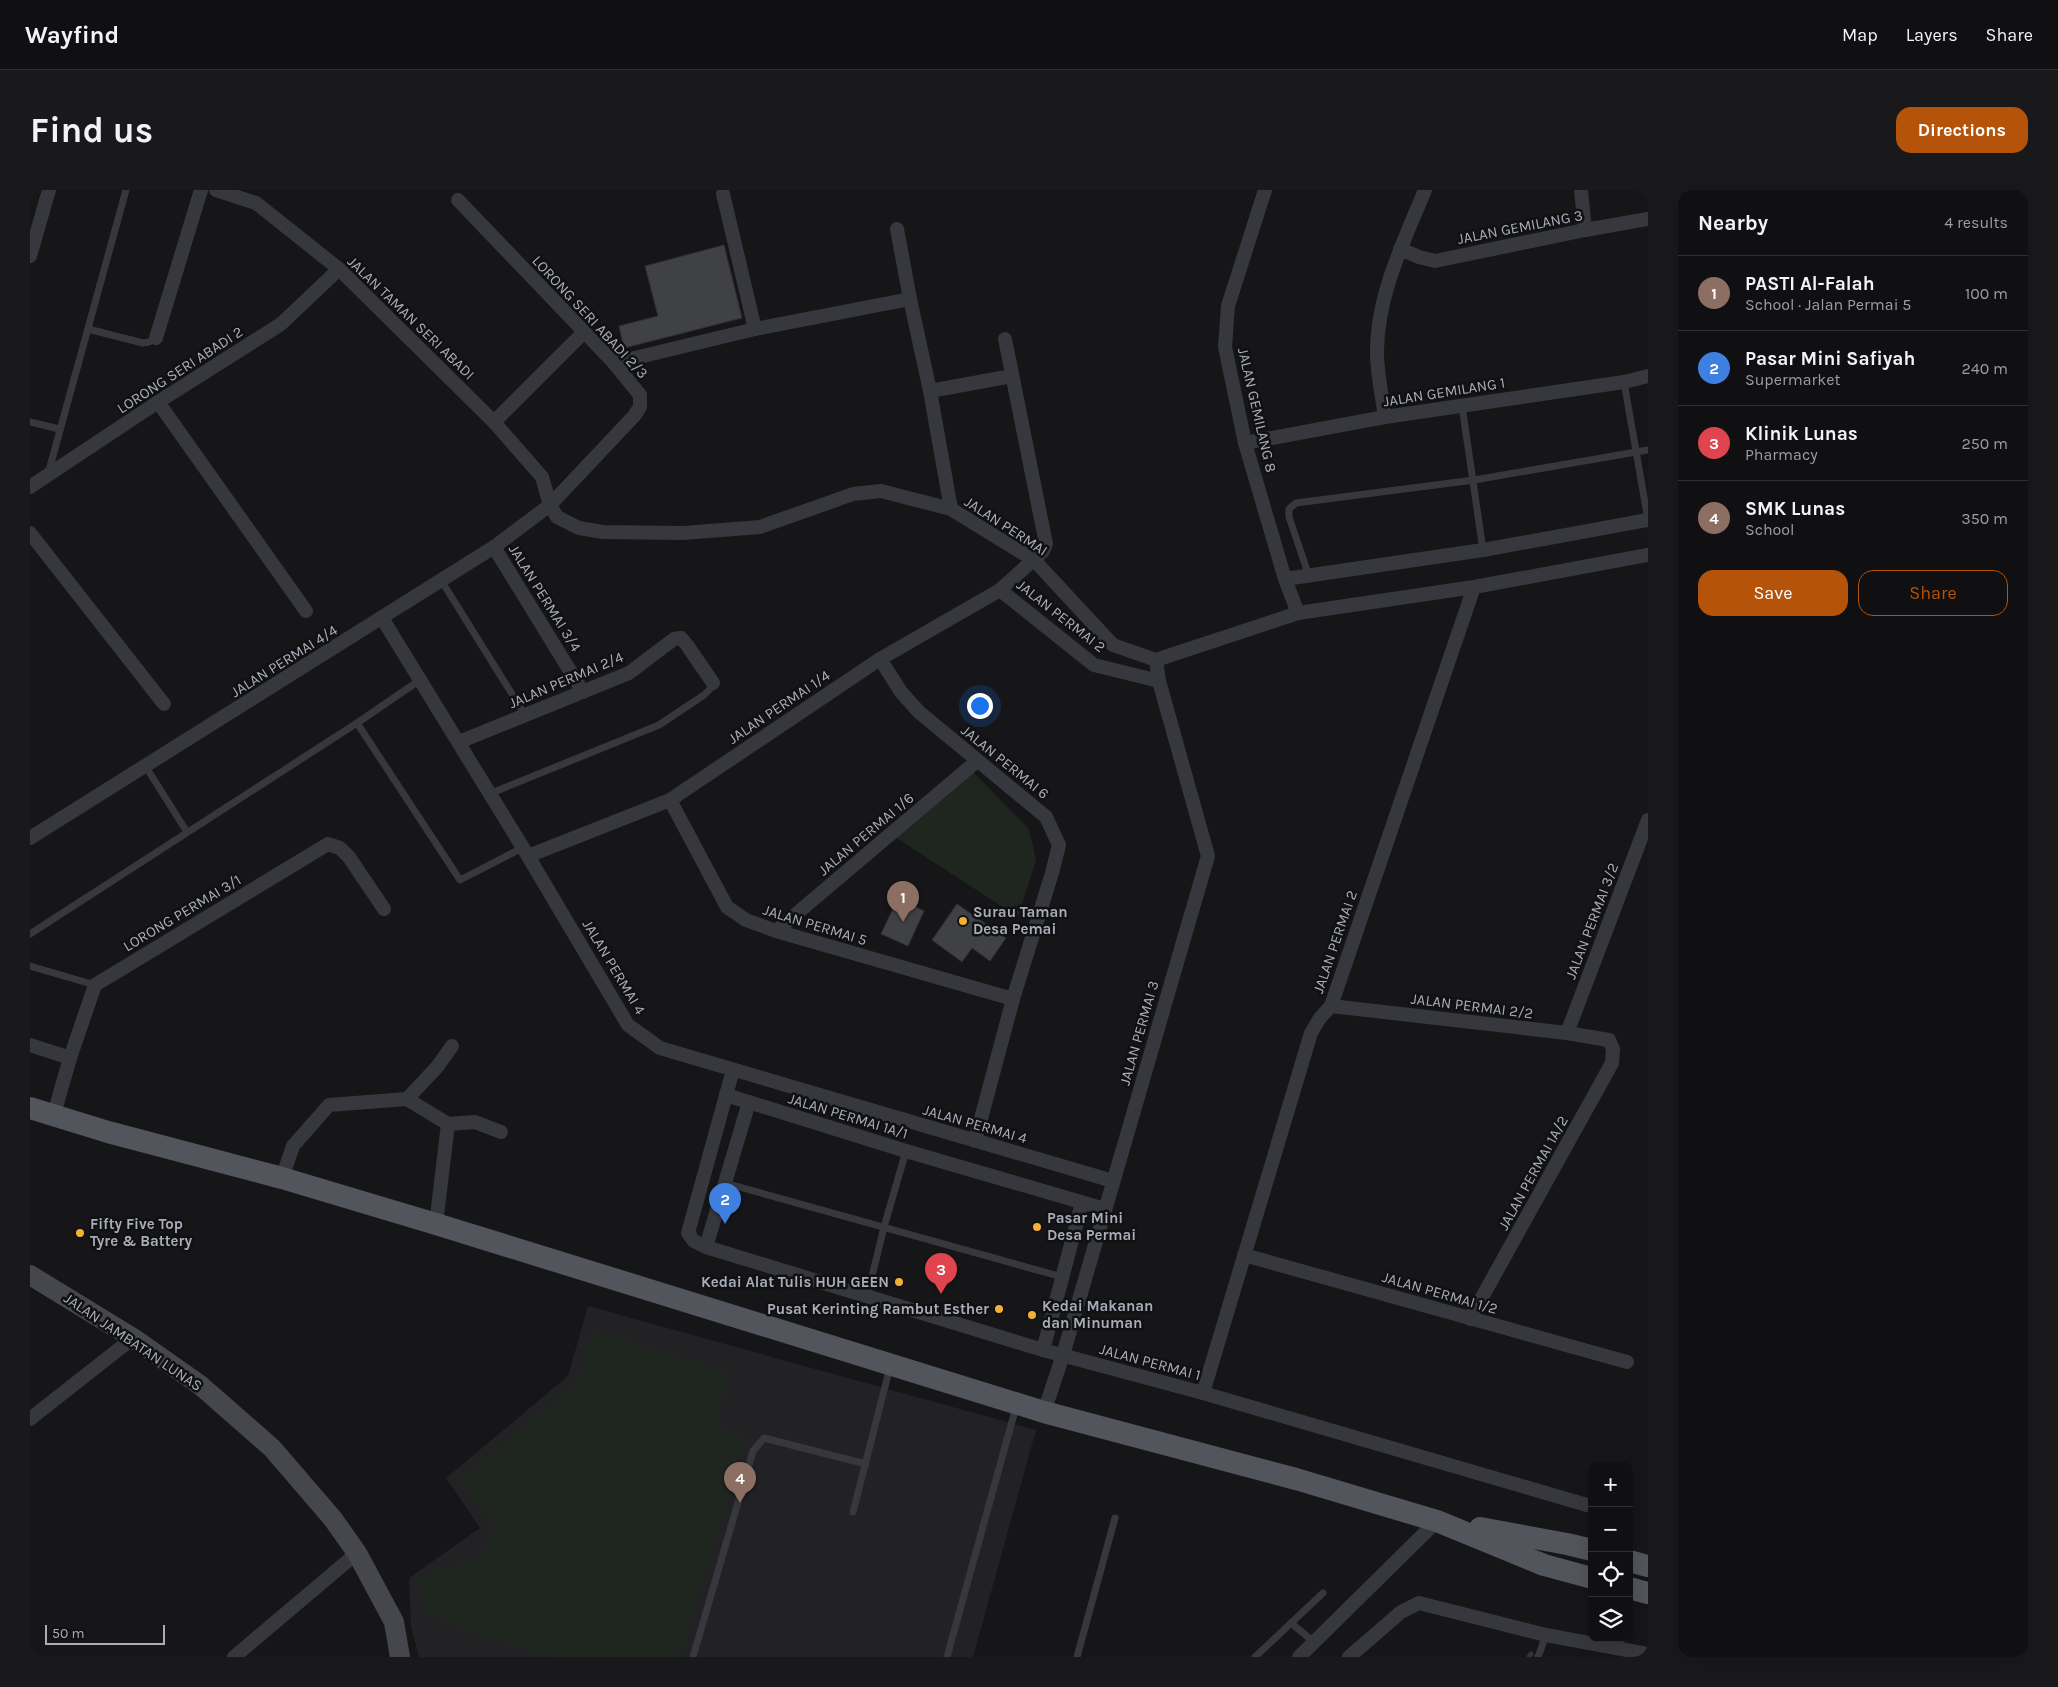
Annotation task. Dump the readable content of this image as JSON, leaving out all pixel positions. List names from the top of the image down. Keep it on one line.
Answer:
{"streets":{"main road":["JALAN JAMBATAN LUNAS"],"street":["JALAN GEMILANG 3","LORONG SERI ABADI 2/3","JALAN TAMAN SERI ABADI","LORONG SERI ABADI 2","JALAN GEMILANG 1","JALAN GEMILANG 8","JALAN PERMAI","JALAN PERMAI 3/4","JALAN PERMAI 2","JALAN PERMAI 4/4","JALAN PERMAI 2/4","JALAN PERMAI 1/4","JALAN PERMAI 6","JALAN PERMAI 1/6","LORONG PERMAI 3/1","JALAN PERMAI 3/2","JALAN PERMAI 5","JALAN PERMAI 4","JALAN PERMAI 2/2","JALAN PERMAI 3","JALAN PERMAI 1A/1","JALAN PERMAI 1A/2","JALAN PERMAI 1/2","JALAN PERMAI 1"]},"crossings":[["LORONG SERI ABADI 2/3","JALAN TAMAN SERI ABADI"],["LORONG SERI ABADI 2/3","JALAN PERMAI"],["LORONG SERI ABADI 2/3","JALAN PERMAI 4/4"],["JALAN TAMAN SERI ABADI","LORONG SERI ABADI 2"],["JALAN TAMAN SERI ABADI","JALAN PERMAI"],["JALAN TAMAN SERI ABADI","JALAN PERMAI 4/4"],["JALAN GEMILANG 1","JALAN GEMILANG 8"],["JALAN PERMAI","JALAN PERMAI 4/4"],["JALAN PERMAI","JALAN PERMAI 1/4"],["JALAN PERMAI","JALAN PERMAI 3"],["JALAN PERMAI 3/4","JALAN PERMAI 4/4"],["JALAN PERMAI 3/4","JALAN PERMAI 2/4"],["JALAN PERMAI 2","JALAN PERMAI 1/4"],["JALAN PERMAI 2","JALAN PERMAI 2/2"],["JALAN PERMAI 2","JALAN PERMAI 3"],["JALAN PERMAI 2","JALAN PERMAI 1/2"],["JALAN PERMAI 2","JALAN PERMAI 1"],["JALAN PERMAI 4/4","JALAN PERMAI 4"],["JALAN PERMAI 2/4","JALAN PERMAI 4"],["JALAN PERMAI 1/4","JALAN PERMAI 6"],["JALAN PERMAI 1/4","JALAN PERMAI 5"],["JALAN PERMAI 1/4","JALAN PERMAI 4"],["JALAN PERMAI 6","JALAN PERMAI 1/6"],["JALAN PERMAI 6","JALAN PERMAI 5"],["JALAN PERMAI 6","JALAN PERMAI 4"],["JALAN PERMAI 1/6","JALAN PERMAI 5"],["JALAN PERMAI 3/2","JALAN PERMAI 2/2"],["JALAN PERMAI 4","JALAN PERMAI 3"],["JALAN PERMAI 2/2","JALAN PERMAI 1A/2"],["JALAN PERMAI 3","JALAN PERMAI 1A/1"],["JALAN PERMAI 3","JALAN PERMAI 1"],["JALAN PERMAI 1A/2","JALAN PERMAI 1/2"]],"places":["Surau Taman Desa Pemai","Pasar Mini Desa Permai","Fifty Five Top Tyre & Battery","Kedai Alat Tulis HUH GEEN","Pusat Kerinting Rambut Esther","Kedai Makanan dan Minuman"],"scale_bar":"50 m","page":{"header":"Wayfind","nav":["Map","Layers","Share"],"buttons":["Directions",["Save","Share"]],"title":"Find us","heading":["Nearby","4 results"],"list":[{"mark":"1","name":"PASTI Al-Falah","note":"School · Jalan Permai 5","value":"100 m"},{"mark":"2","name":"Pasar Mini Safiyah","note":"Supermarket","value":"240 m"},{"mark":"3","name":"Klinik Lunas","note":"Pharmacy","value":"250 m"},{"mark":"4","name":"SMK Lunas","note":"School","value":"350 m"}],"pins":["1","2","3","4"],"map_buttons":["+","−"],"scale":"50 m"}}
